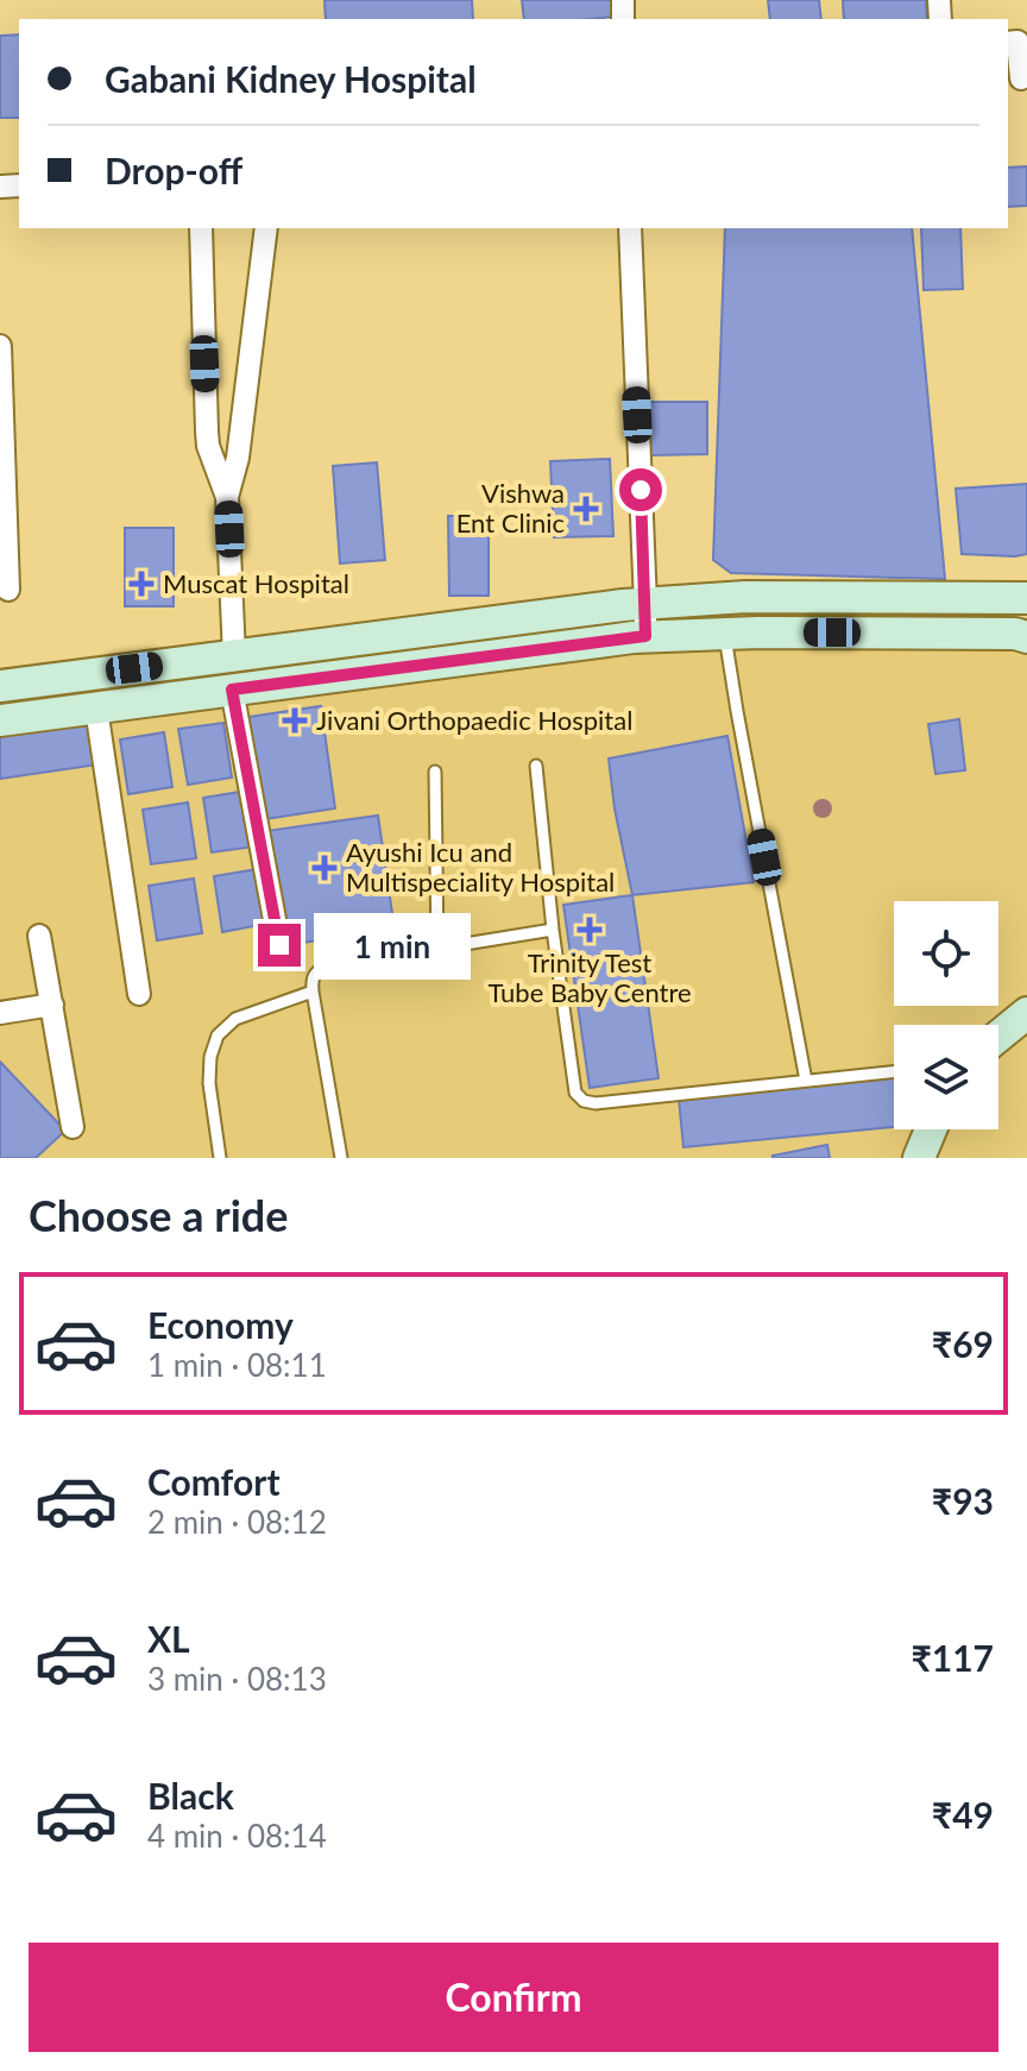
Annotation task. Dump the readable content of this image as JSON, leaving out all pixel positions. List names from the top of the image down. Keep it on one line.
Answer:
{"places":{"health":["Vishwa Ent Clinic","Muscat Hospital","Jivani Orthopaedic Hospital","Ayushi Icu and Multispeciality Hospital","Trinity Test Tube Baby Centre"]},"page":{"banner":["Gabani Kidney Hospital","Drop-off"],"bubble":"1 min","heading":"Choose a ride","list":[{"name":"Economy","note":"1 min · 08:11","value":"₹69"},{"name":"Comfort","note":"2 min · 08:12","value":"₹93"},{"name":"XL","note":"3 min · 08:13","value":"₹117"},{"name":"Black","note":"4 min · 08:14","value":"₹49"}],"buttons":"Confirm"}}
